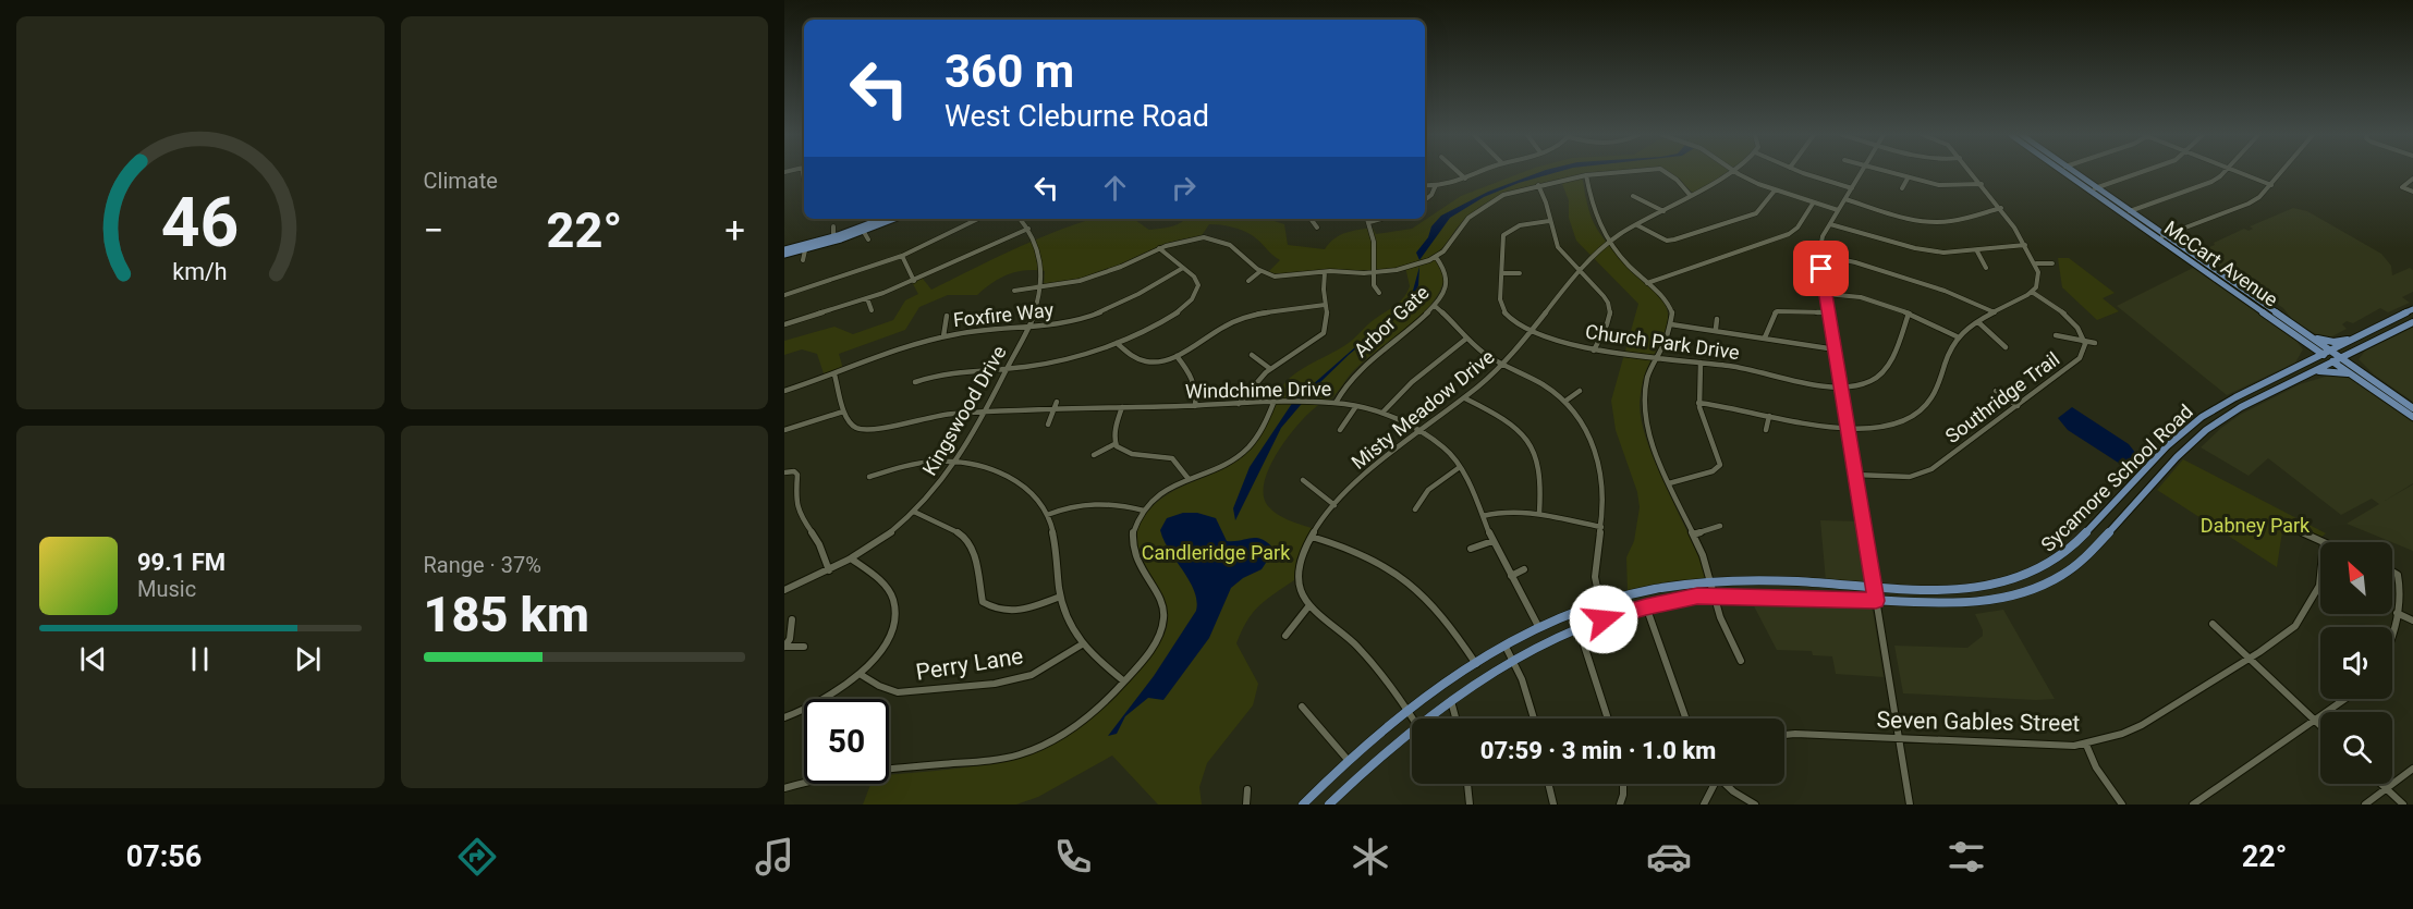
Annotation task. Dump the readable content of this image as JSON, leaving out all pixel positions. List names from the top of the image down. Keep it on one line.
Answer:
{"streets":{"main road":["McCart Avenue","Sycamore School Road"],"street":["Foxfire Way","Arbor Gate","Church Park Drive","Windchime Drive","Southridge Trail","Misty Meadow Drive","Kingswood Drive","Perry Lane","Seven Gables Street"]},"crossings":[["McCart Avenue","Sycamore School Road"],["Foxfire Way","Kingswood Drive"],["Arbor Gate","Windchime Drive"],["Church Park Drive","Misty Meadow Drive"],["Windchime Drive","Misty Meadow Drive"],["Windchime Drive","Kingswood Drive"],["Windchime Drive","Sycamore School Road"],["Misty Meadow Drive","Sycamore School Road"]],"parks":["Dabney Park","Candleridge Park"],"north":"top left","page":{"tile":["Climate",["Range · 37%","185 km"]],"turn":["360 m","West Cleburne Road"],"heat":["−","22°","+"],"song":["99.1 FM","Music"],"limit":"50","trip":"07:59 · 3 min · 1.0 km","tabs":["07:56","22°"],"gauge":["46","km/h"]}}
